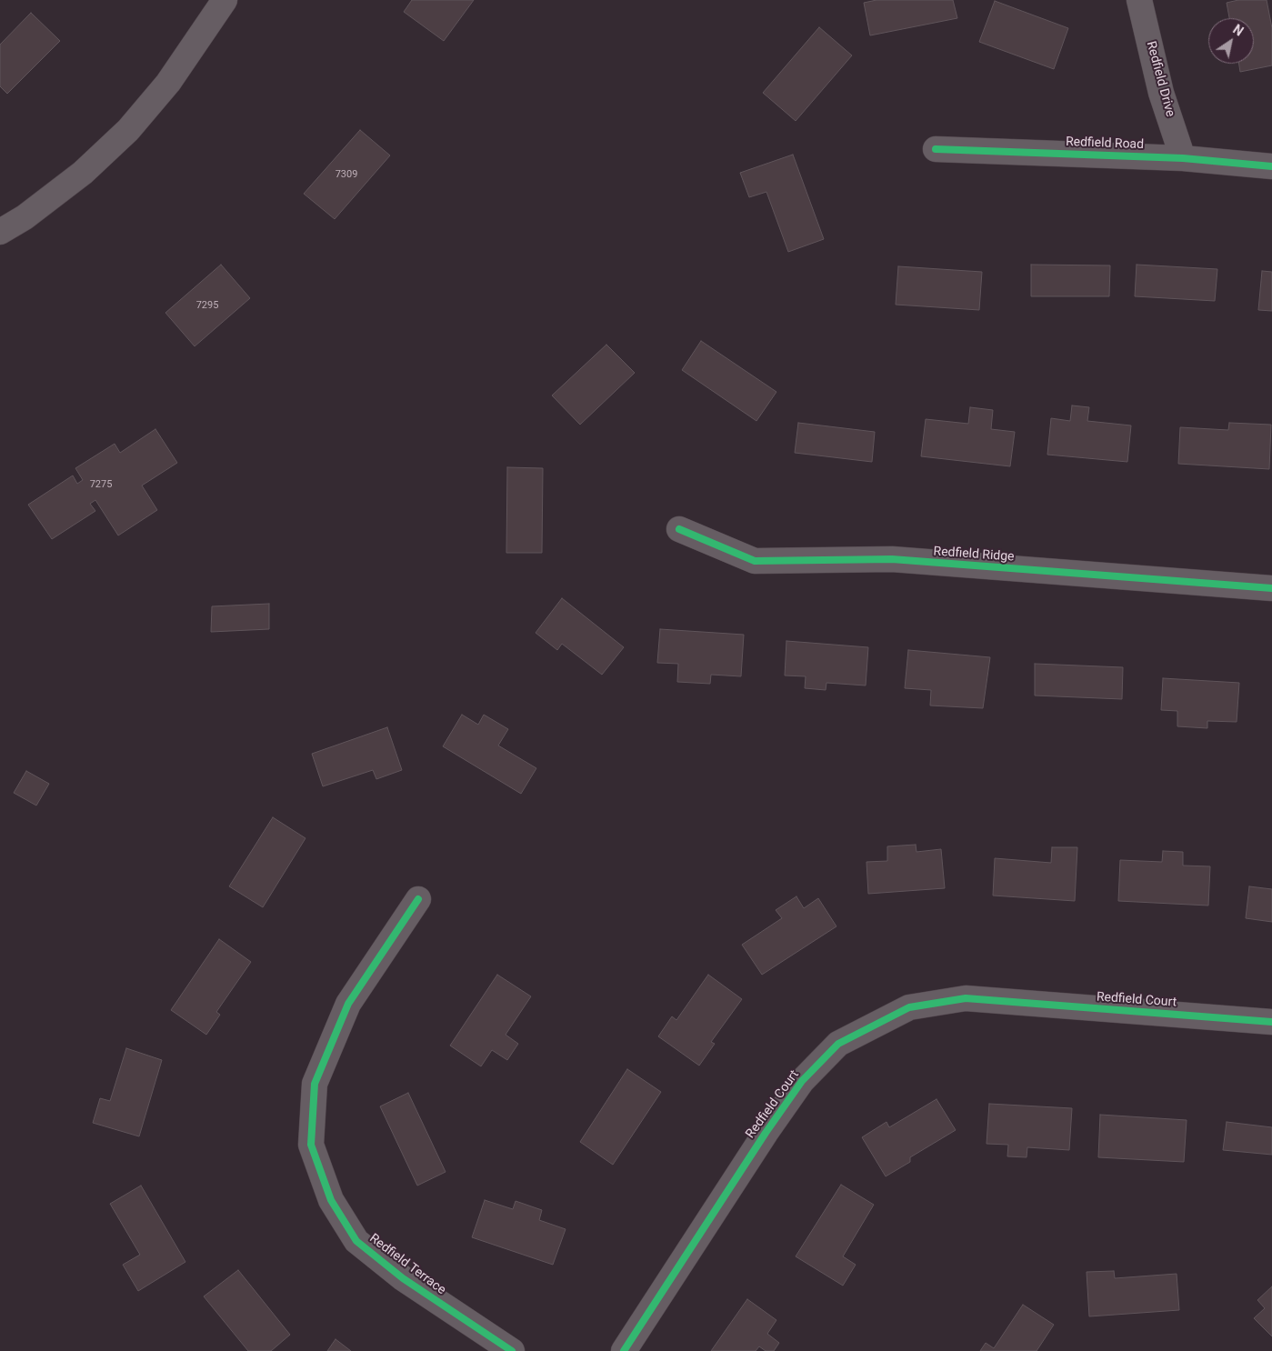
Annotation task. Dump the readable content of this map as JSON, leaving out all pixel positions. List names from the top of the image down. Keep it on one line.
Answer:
{"streets":{"street":["Redfield Drive","Redfield Road","Redfield Ridge","Redfield Court","Redfield Terrace"]},"crossings":[["Redfield Drive","Redfield Road"]],"house_numbers":["7309","7295","7275"],"north":"top right"}
